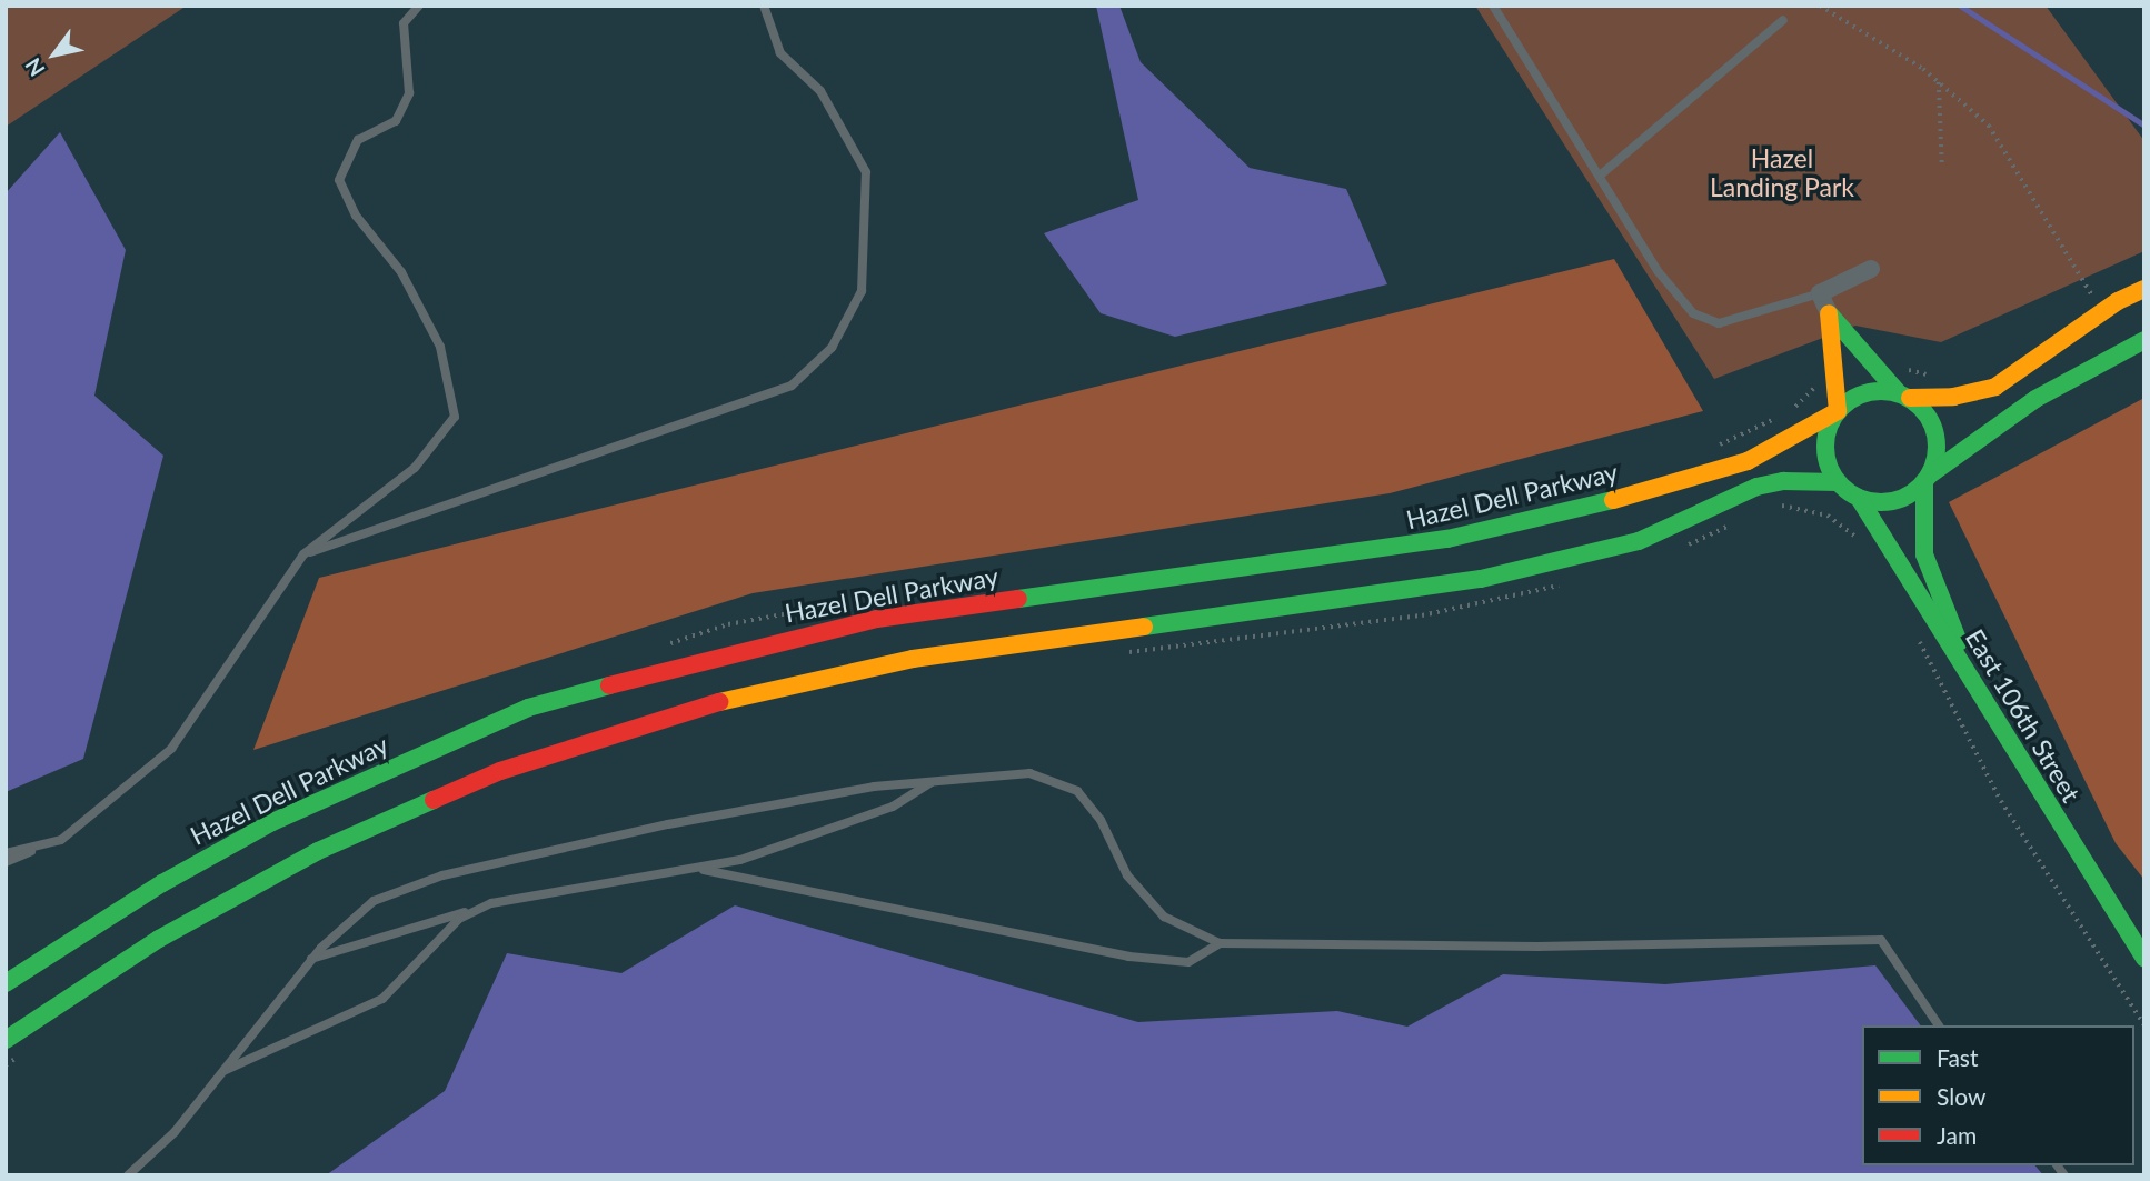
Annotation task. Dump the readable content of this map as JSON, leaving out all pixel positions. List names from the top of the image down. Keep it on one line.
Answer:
{"streets":{"main road":["Hazel Dell Parkway","East 106th Street"]},"crossings":[["Hazel Dell Parkway","East 106th Street"]],"parks":["Hazel Landing Park"],"legend":["Fast","Slow","Jam"],"north":"bottom left"}
